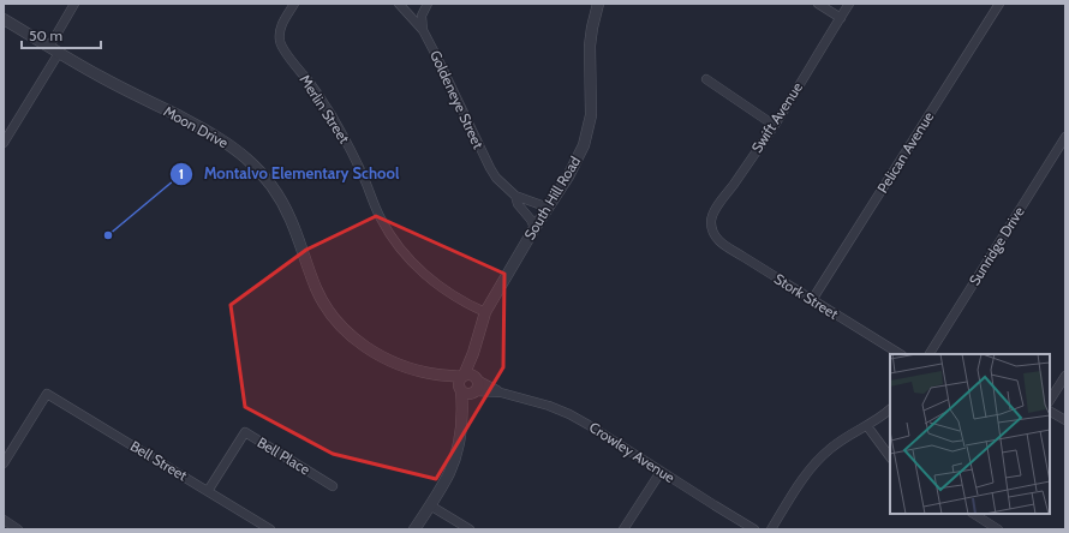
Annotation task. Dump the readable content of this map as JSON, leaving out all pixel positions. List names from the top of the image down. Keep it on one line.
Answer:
{"streets":{"street":["Goldeneye Street","Merlin Street","Swift Avenue","Moon Drive","Pelican Avenue","South Hill Road","Sunridge Drive","Stork Street","Crowley Avenue","Bell Place","Bell Street"]},"crossings":[["Goldeneye Street","South Hill Road"],["Merlin Street","South Hill Road"],["Swift Avenue","Stork Street"],["Moon Drive","South Hill Road"],["Moon Drive","Crowley Avenue"],["Pelican Avenue","Stork Street"],["South Hill Road","Crowley Avenue"],["Bell Place","Bell Street"]],"places":["Montalvo Elementary School"],"scale_bar":"50 m"}
